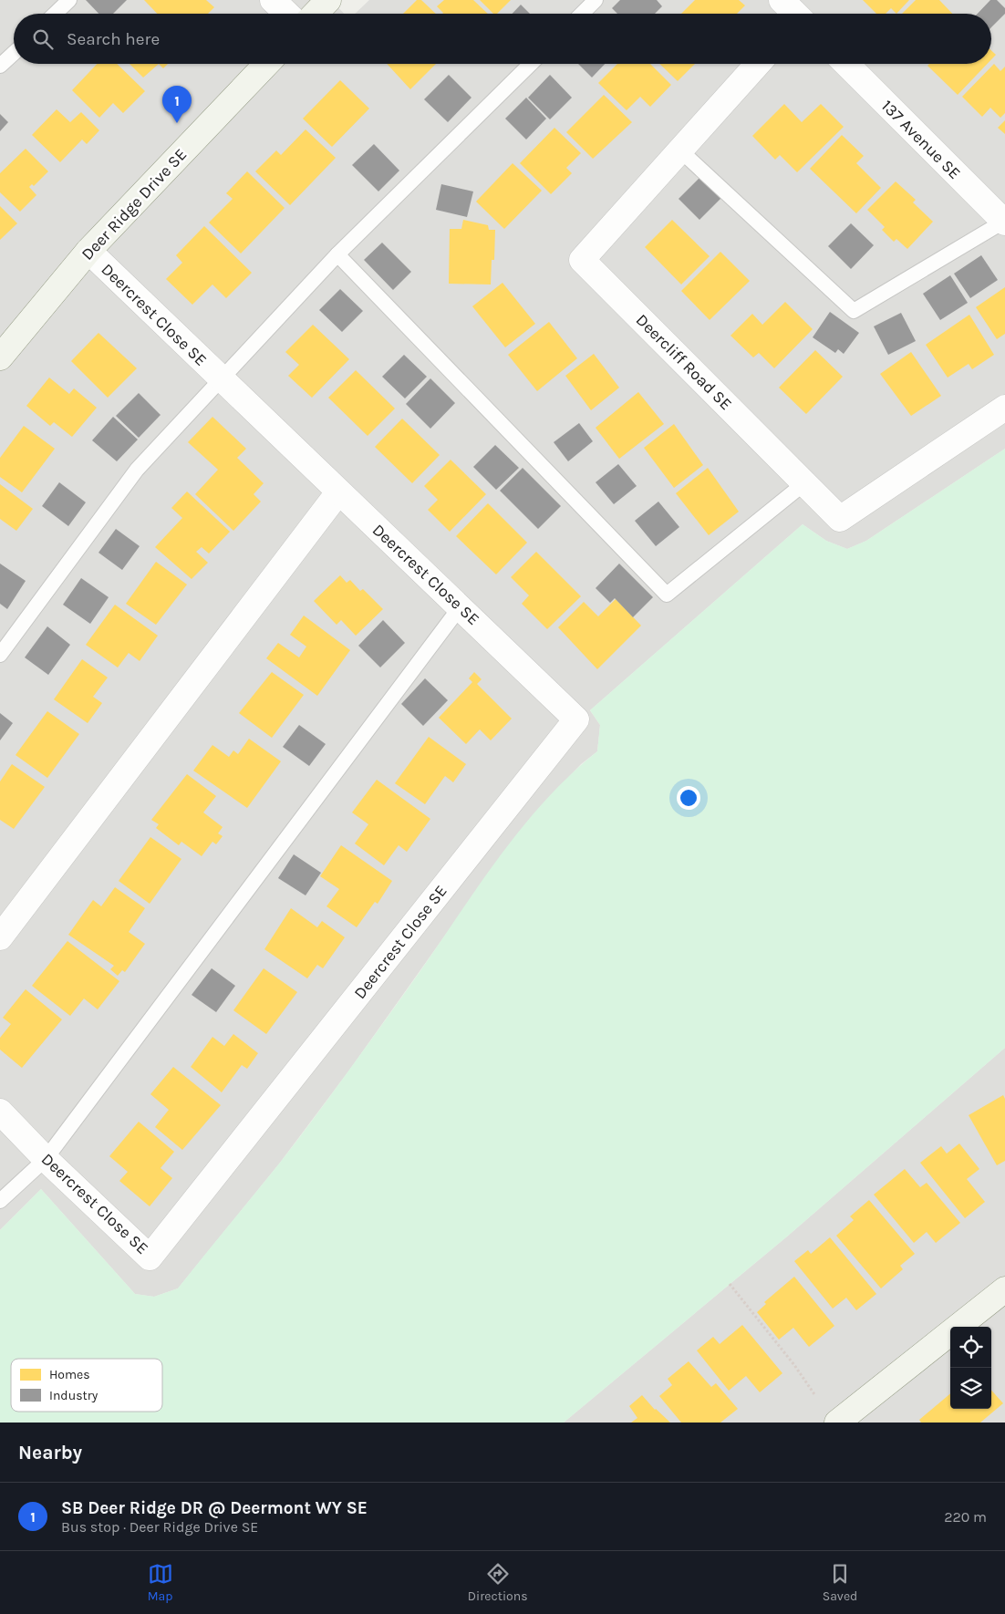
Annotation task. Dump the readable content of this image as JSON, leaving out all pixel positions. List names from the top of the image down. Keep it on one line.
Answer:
{"streets":{"street":["137 Avenue SE","Deer Ridge Drive SE","Deercrest Close SE","Deercliff Road SE"]},"crossings":[["Deer Ridge Drive SE","Deercrest Close SE"]],"legend":["Homes","Industry"],"page":{"search":"Search here","pins":"1","heading":"Nearby","list":[{"mark":"1","name":"SB Deer Ridge DR @ Deermont WY SE","note":"Bus stop · Deer Ridge Drive SE","value":"220 m"}],"nav":["Map","Directions","Saved"]}}
